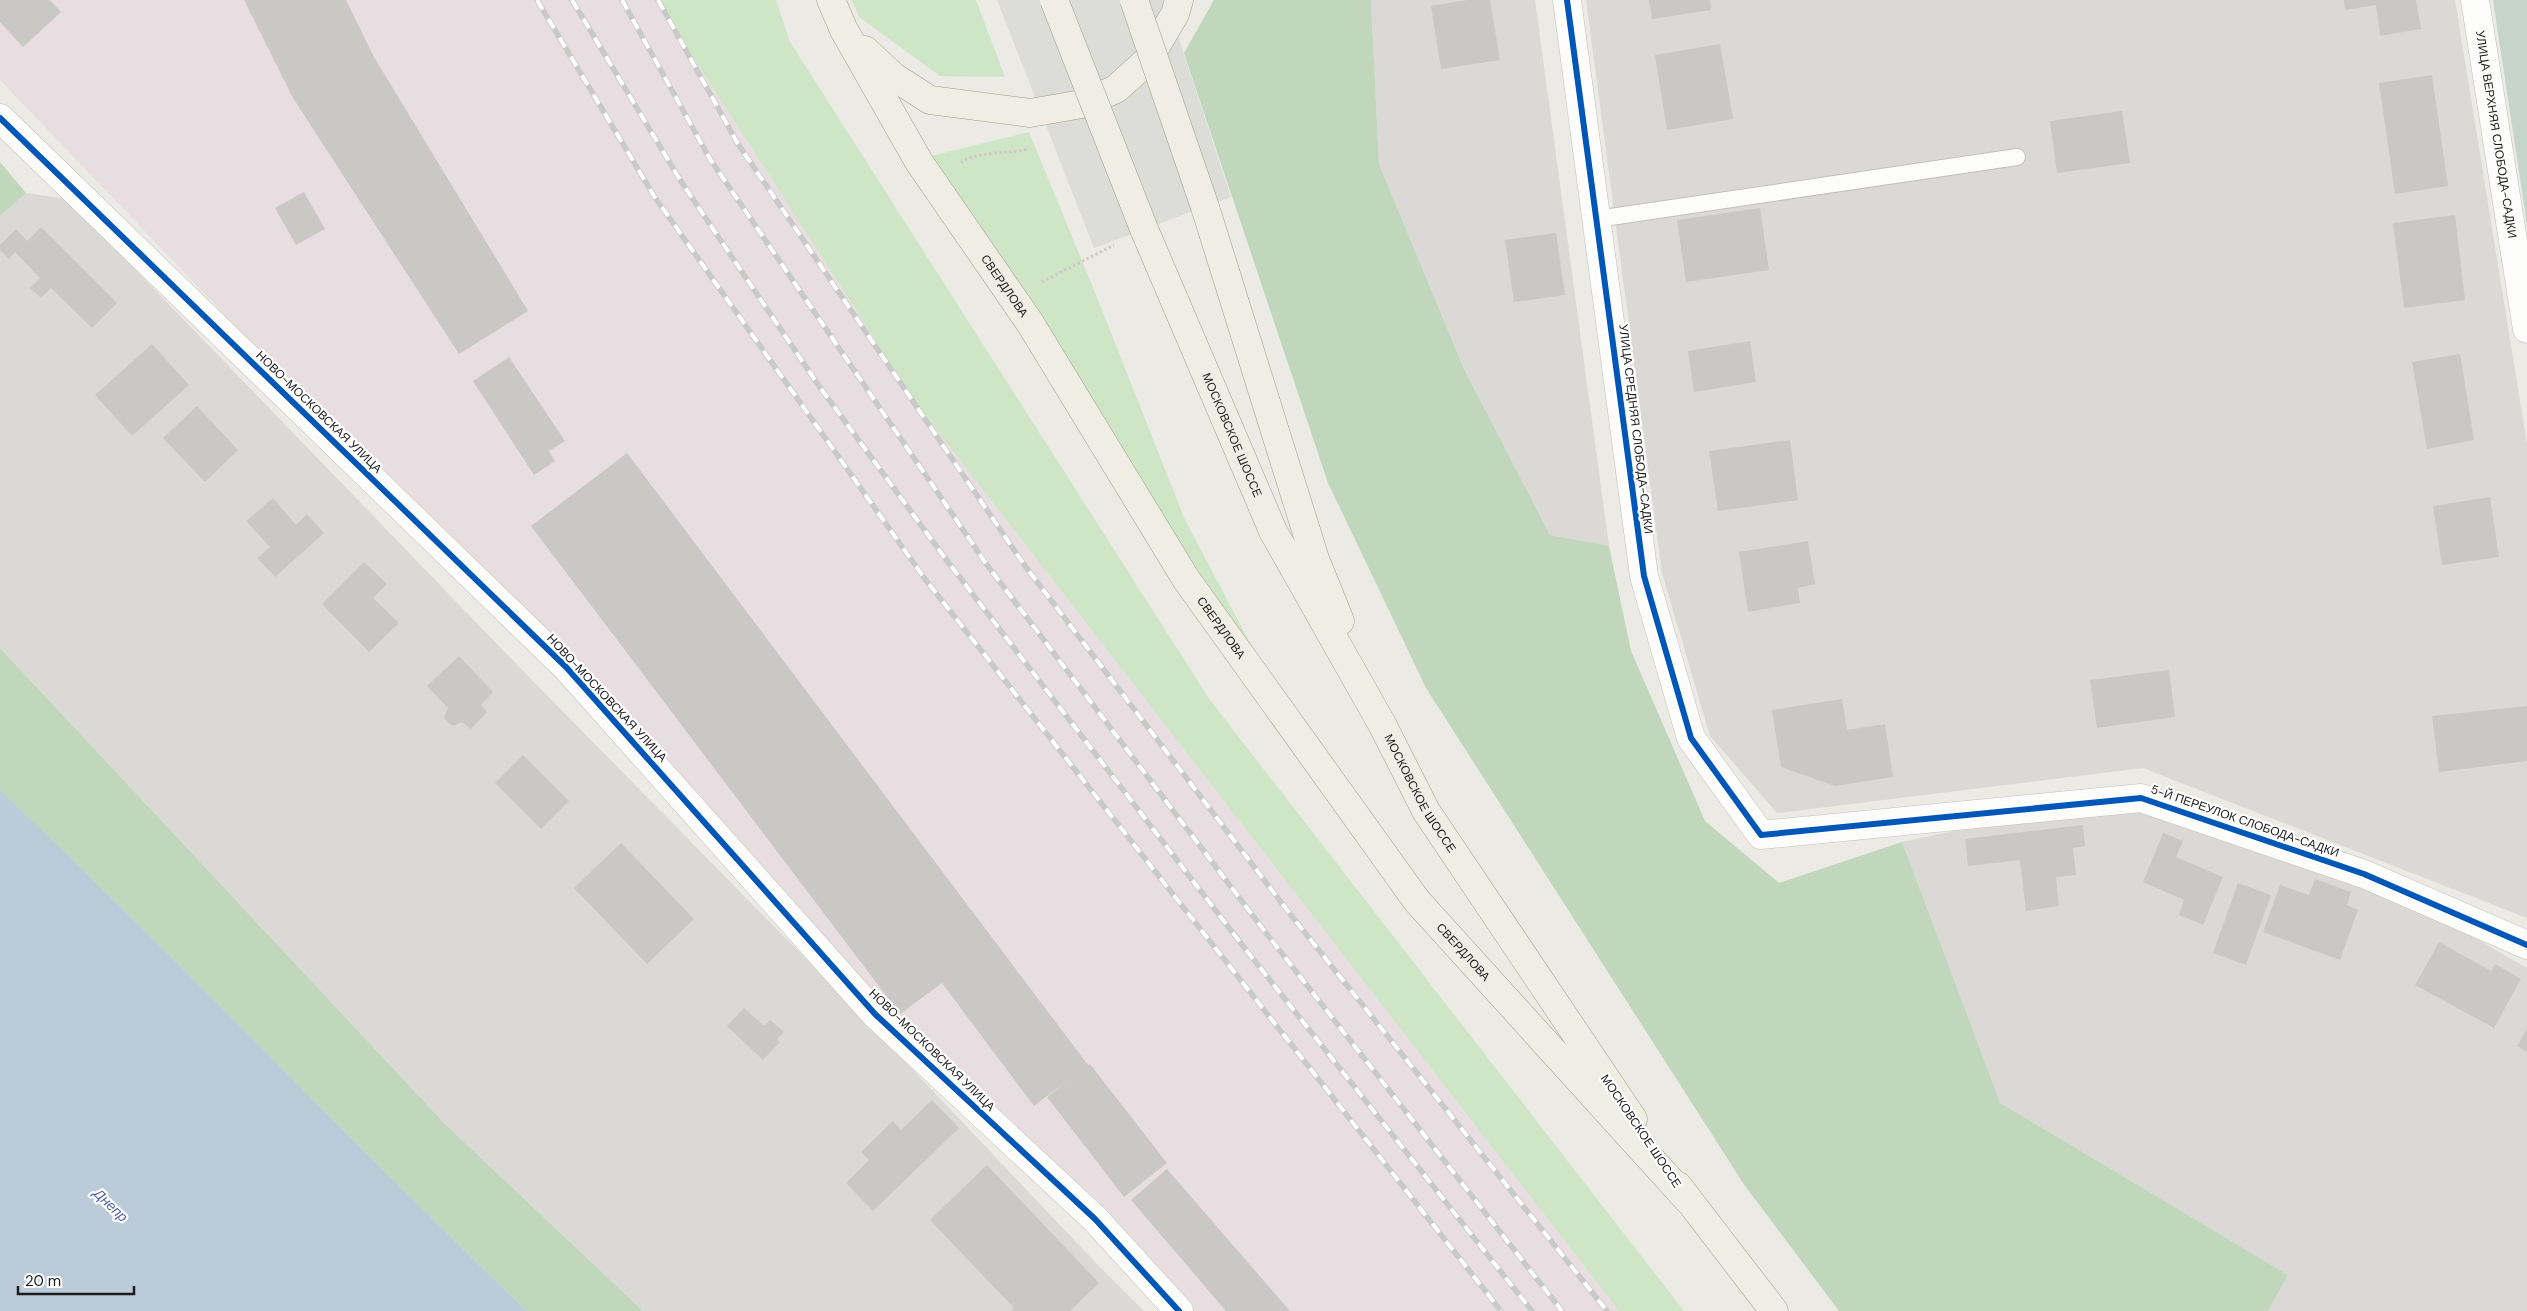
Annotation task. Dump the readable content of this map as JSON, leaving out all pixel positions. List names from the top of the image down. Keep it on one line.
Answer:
{"streets":{"main road":["СВЕРДЛОВА","МОСКОВСКОЕ ШОССЕ"],"street":["УЛИЦА ВЕРХНЯЯ СЛОБОДА-САДКИ","НОВО-МОСКОВСКАЯ УЛИЦА","УЛИЦА СРЕДНЯЯ СЛОБОДА-САДКИ","5-Й ПЕРЕУЛОК СЛОБОДА-САДКИ"]},"crossings":[["СВЕРДЛОВА","МОСКОВСКОЕ ШОССЕ"],["УЛИЦА СРЕДНЯЯ СЛОБОДА-САДКИ","5-Й ПЕРЕУЛОК СЛОБОДА-САДКИ"]],"water":["Днепр"],"scale_bar":"20 m"}
